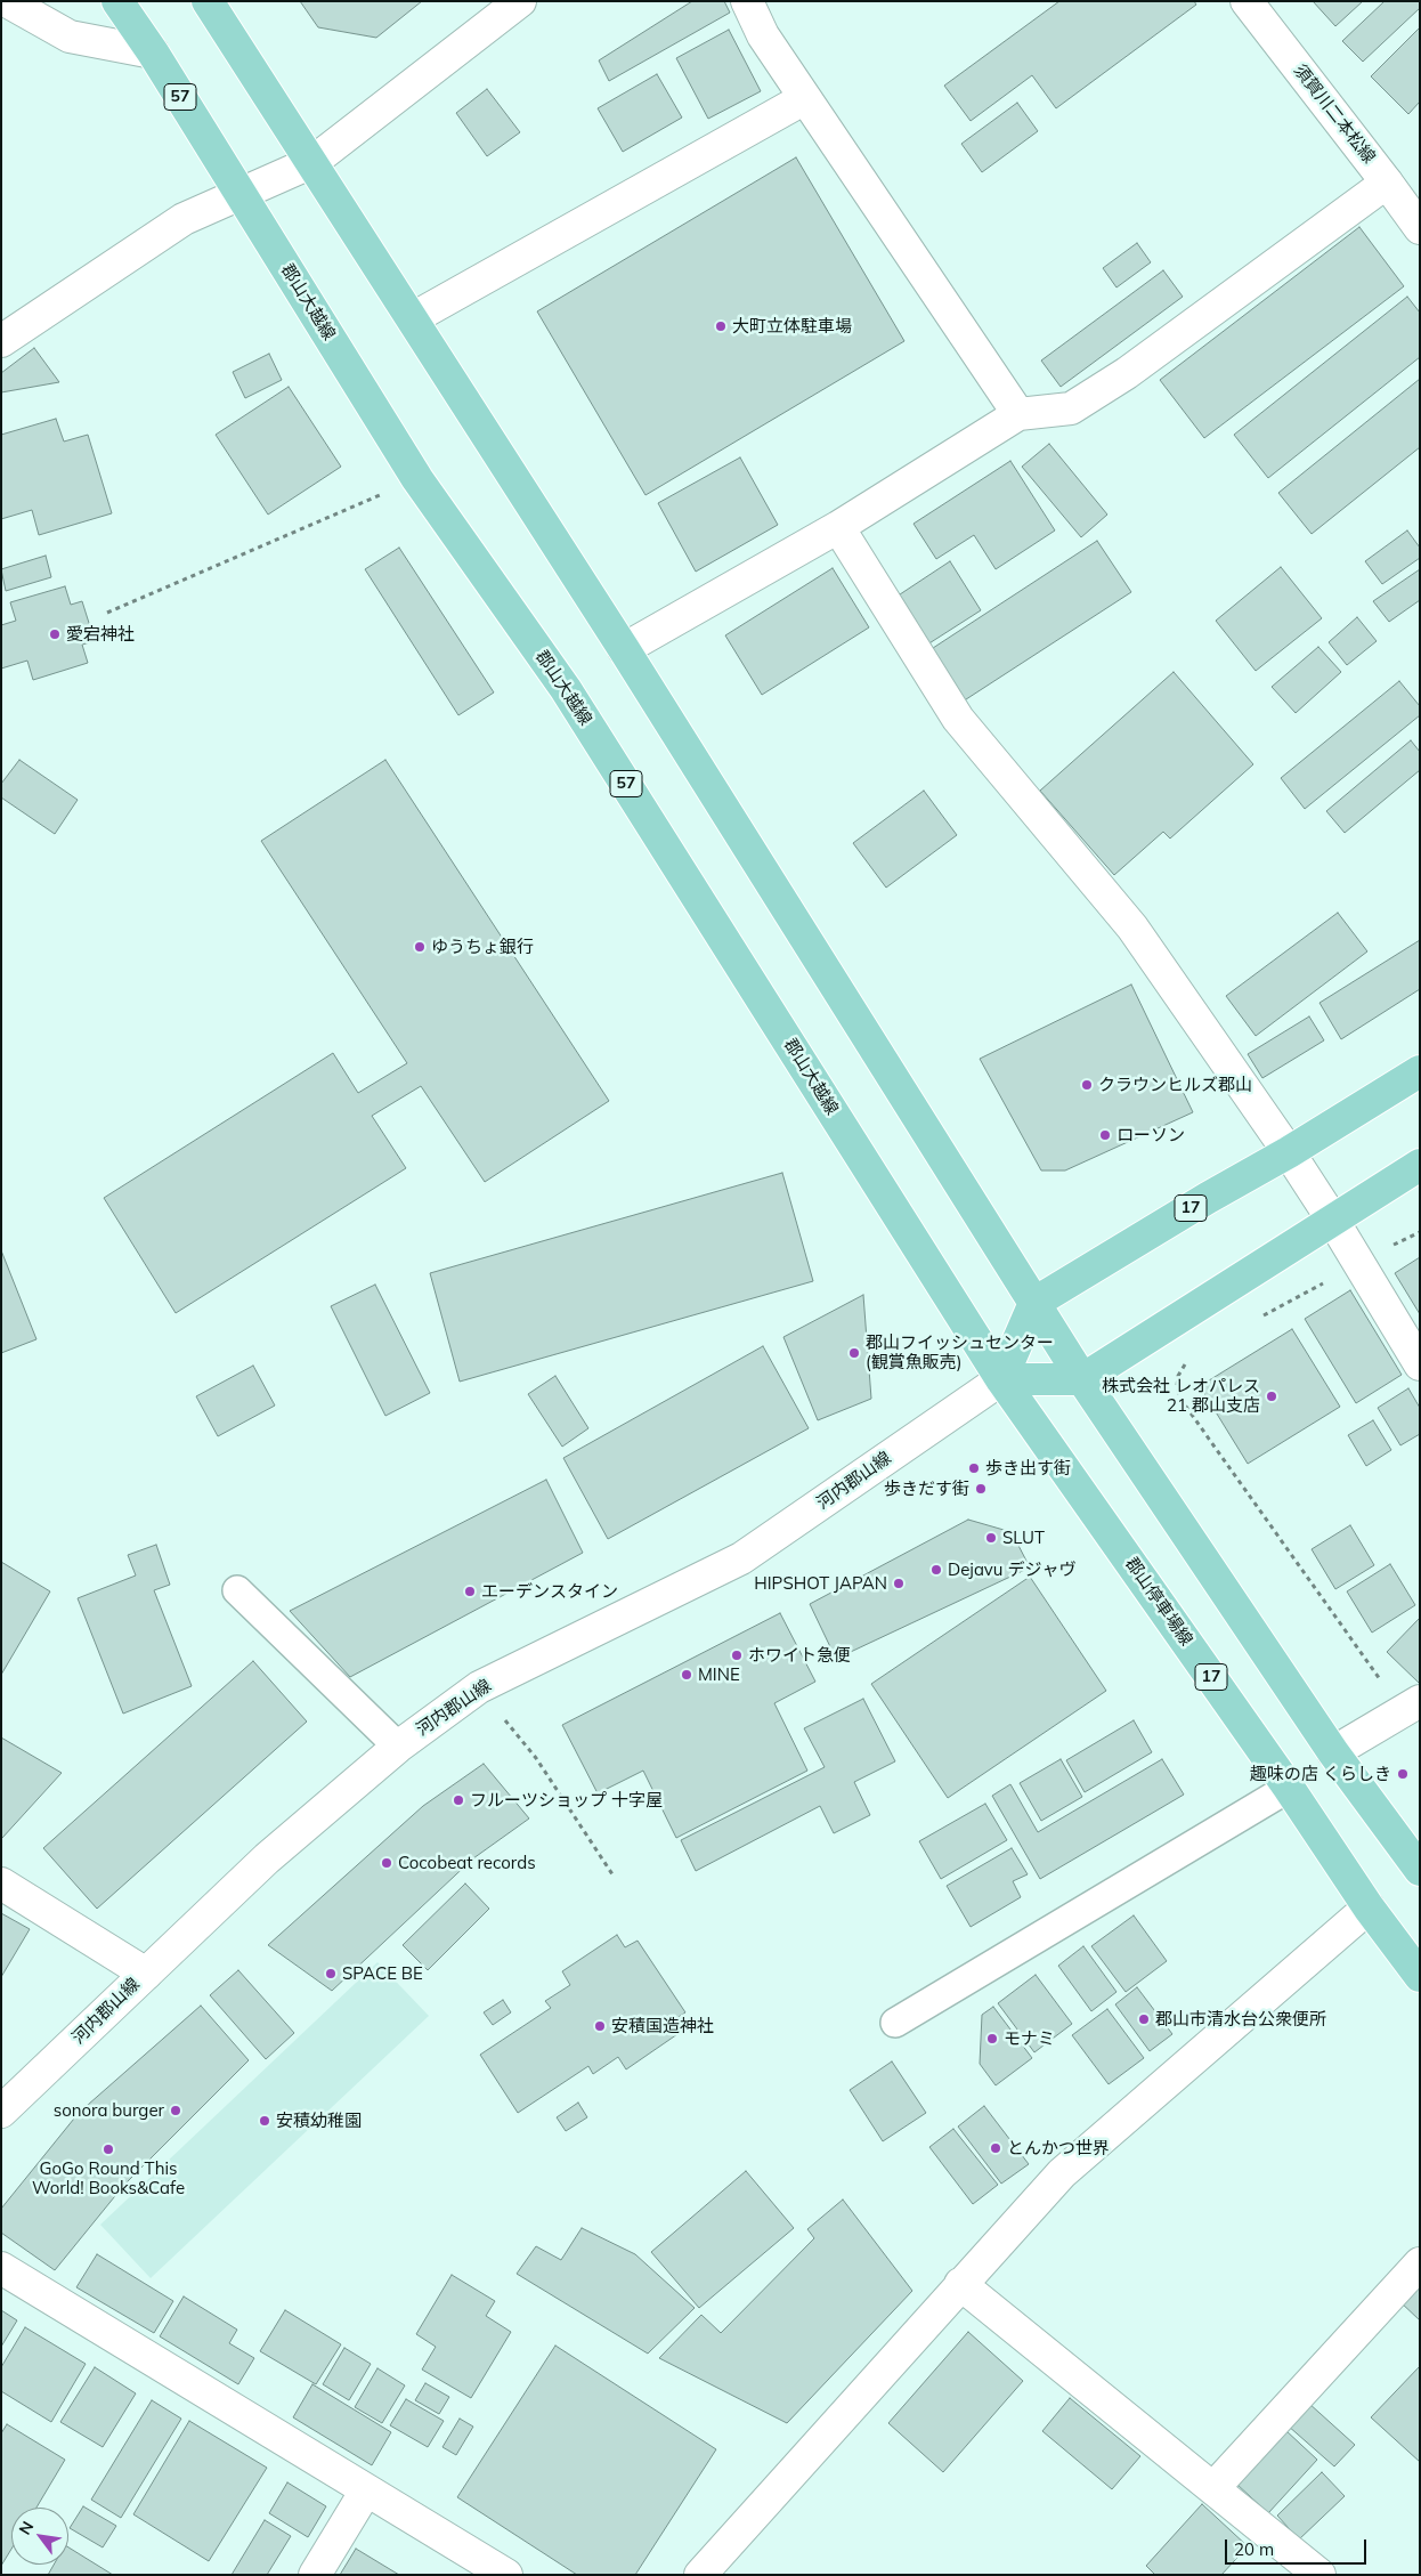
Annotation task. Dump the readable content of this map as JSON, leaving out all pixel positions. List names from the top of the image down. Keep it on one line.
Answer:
{"streets":{"main road":["57","郡山大越線","17","郡山停車場線"],"street":["須賀川二本松線","河内郡山線"]},"crossings":[["郡山大越線","河内郡山線"],["郡山大越線","郡山停車場線"],["河内郡山線","郡山停車場線"]],"places":["大町立体駐車場","愛宕神社","ゆうちょ銀行","クラウンヒルズ郡山","ローソン","郡山フイッシュセンター (観賞魚販売)","株式会社 レオパレス 21 郡山支店","歩き出す街","歩きだす街","SLUT","Dejavu デジャヴ","HIPSHOT JAPAN","エーデンスタイン","ホワイト急便","MINE","趣味の店 くらしき","フルーツショップ 十字屋","Cocobeat records","SPACE BE","郡山市清水台公衆便所","安積国造神社","モナミ","sonora burger","安積幼稚園","とんかつ世界","GoGo Round This World! Books&Cafe"],"scale_bar":"20 m","north":"top left"}
